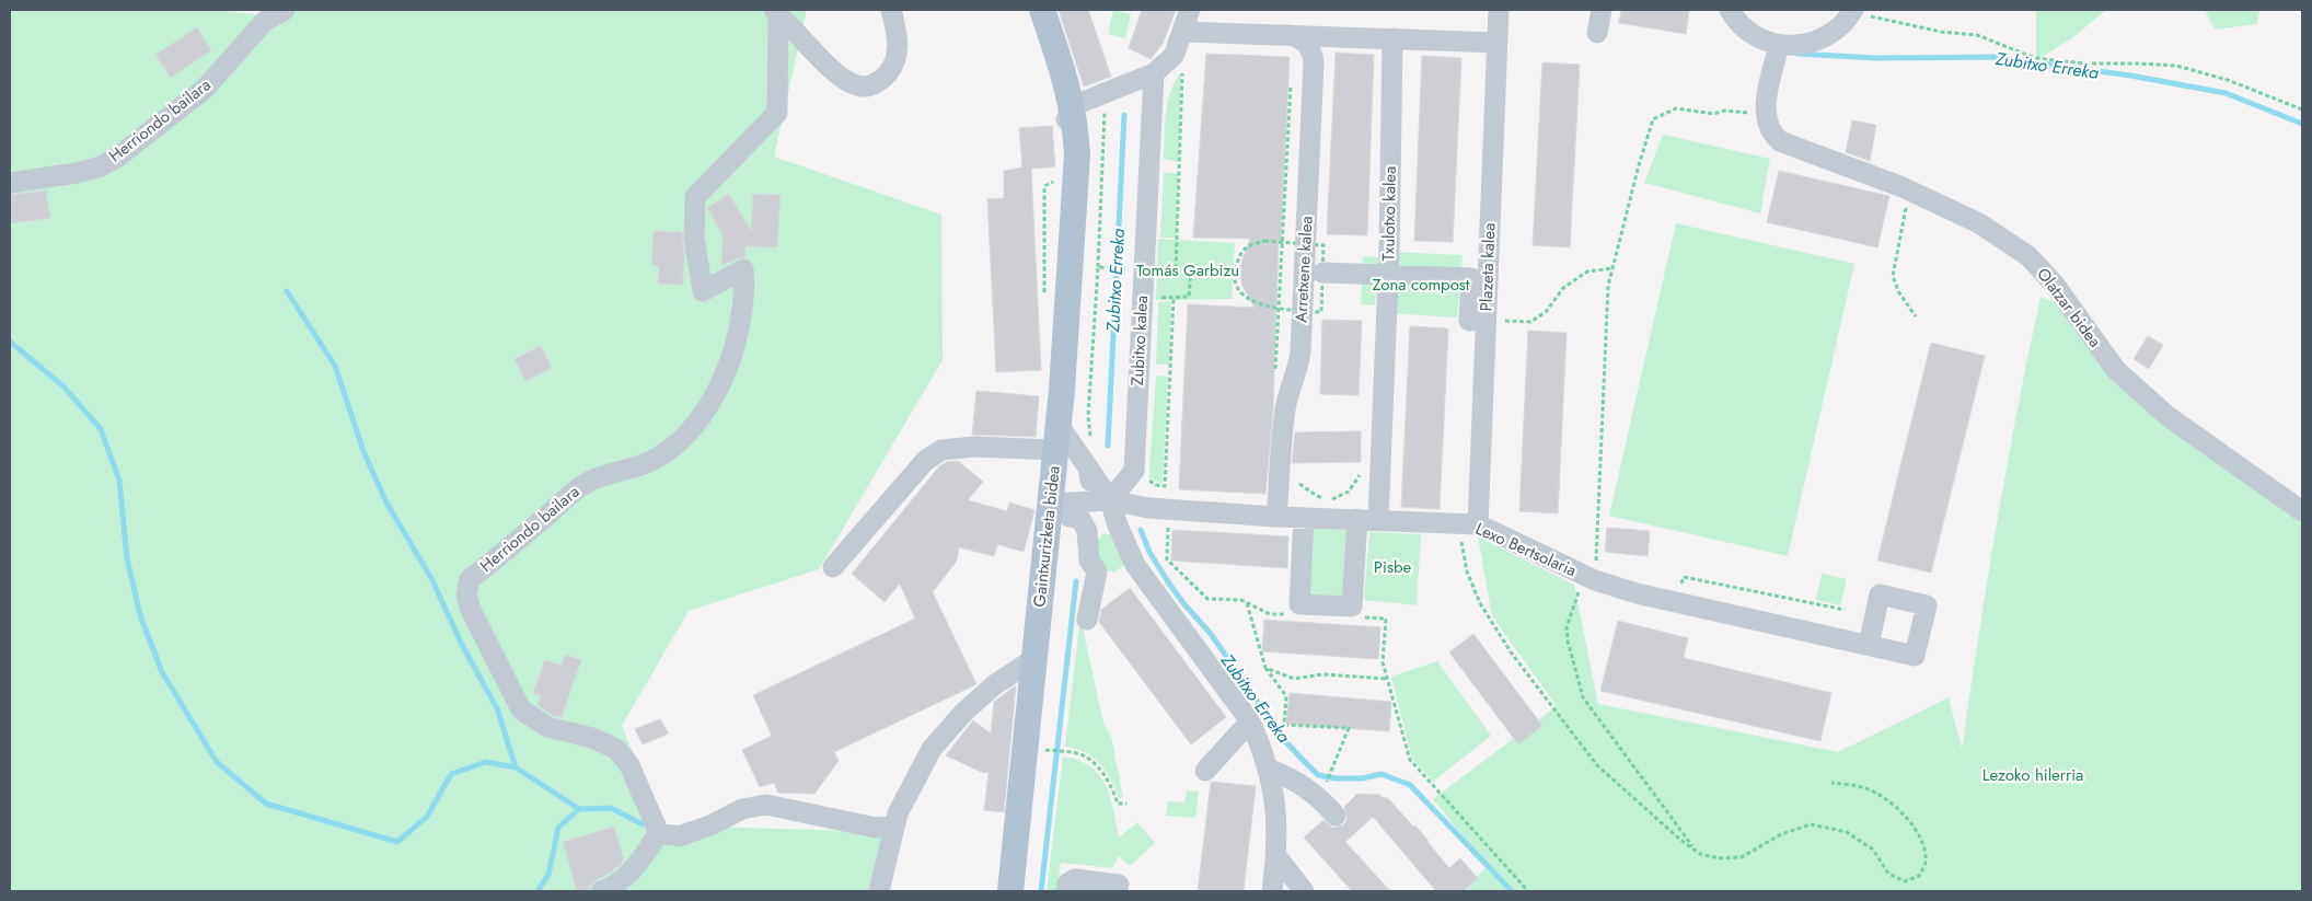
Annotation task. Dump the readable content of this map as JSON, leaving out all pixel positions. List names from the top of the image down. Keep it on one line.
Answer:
{"streets":{"main road":["Gaintxurizketa bidea"],"street":["Herriondo bailara","Txulotxo kalea","Plazeta kalea","Arretxene kalea","Olatzar bidea","Zubitxo kalea","Lexo Bertsolaria"]},"crossings":[["Txulotxo kalea","Arretxene kalea"],["Txulotxo kalea","Lexo Bertsolaria"],["Plazeta kalea","Arretxene kalea"],["Plazeta kalea","Lexo Bertsolaria"],["Arretxene kalea","Lexo Bertsolaria"],["Zubitxo kalea","Lexo Bertsolaria"],["Gaintxurizketa bidea","Lexo Bertsolaria"]],"water":["Zubitxo Erreka"],"parks":["Tomás Garbizu","Zona compost","Pisbe","Lezoko hilerria"]}
